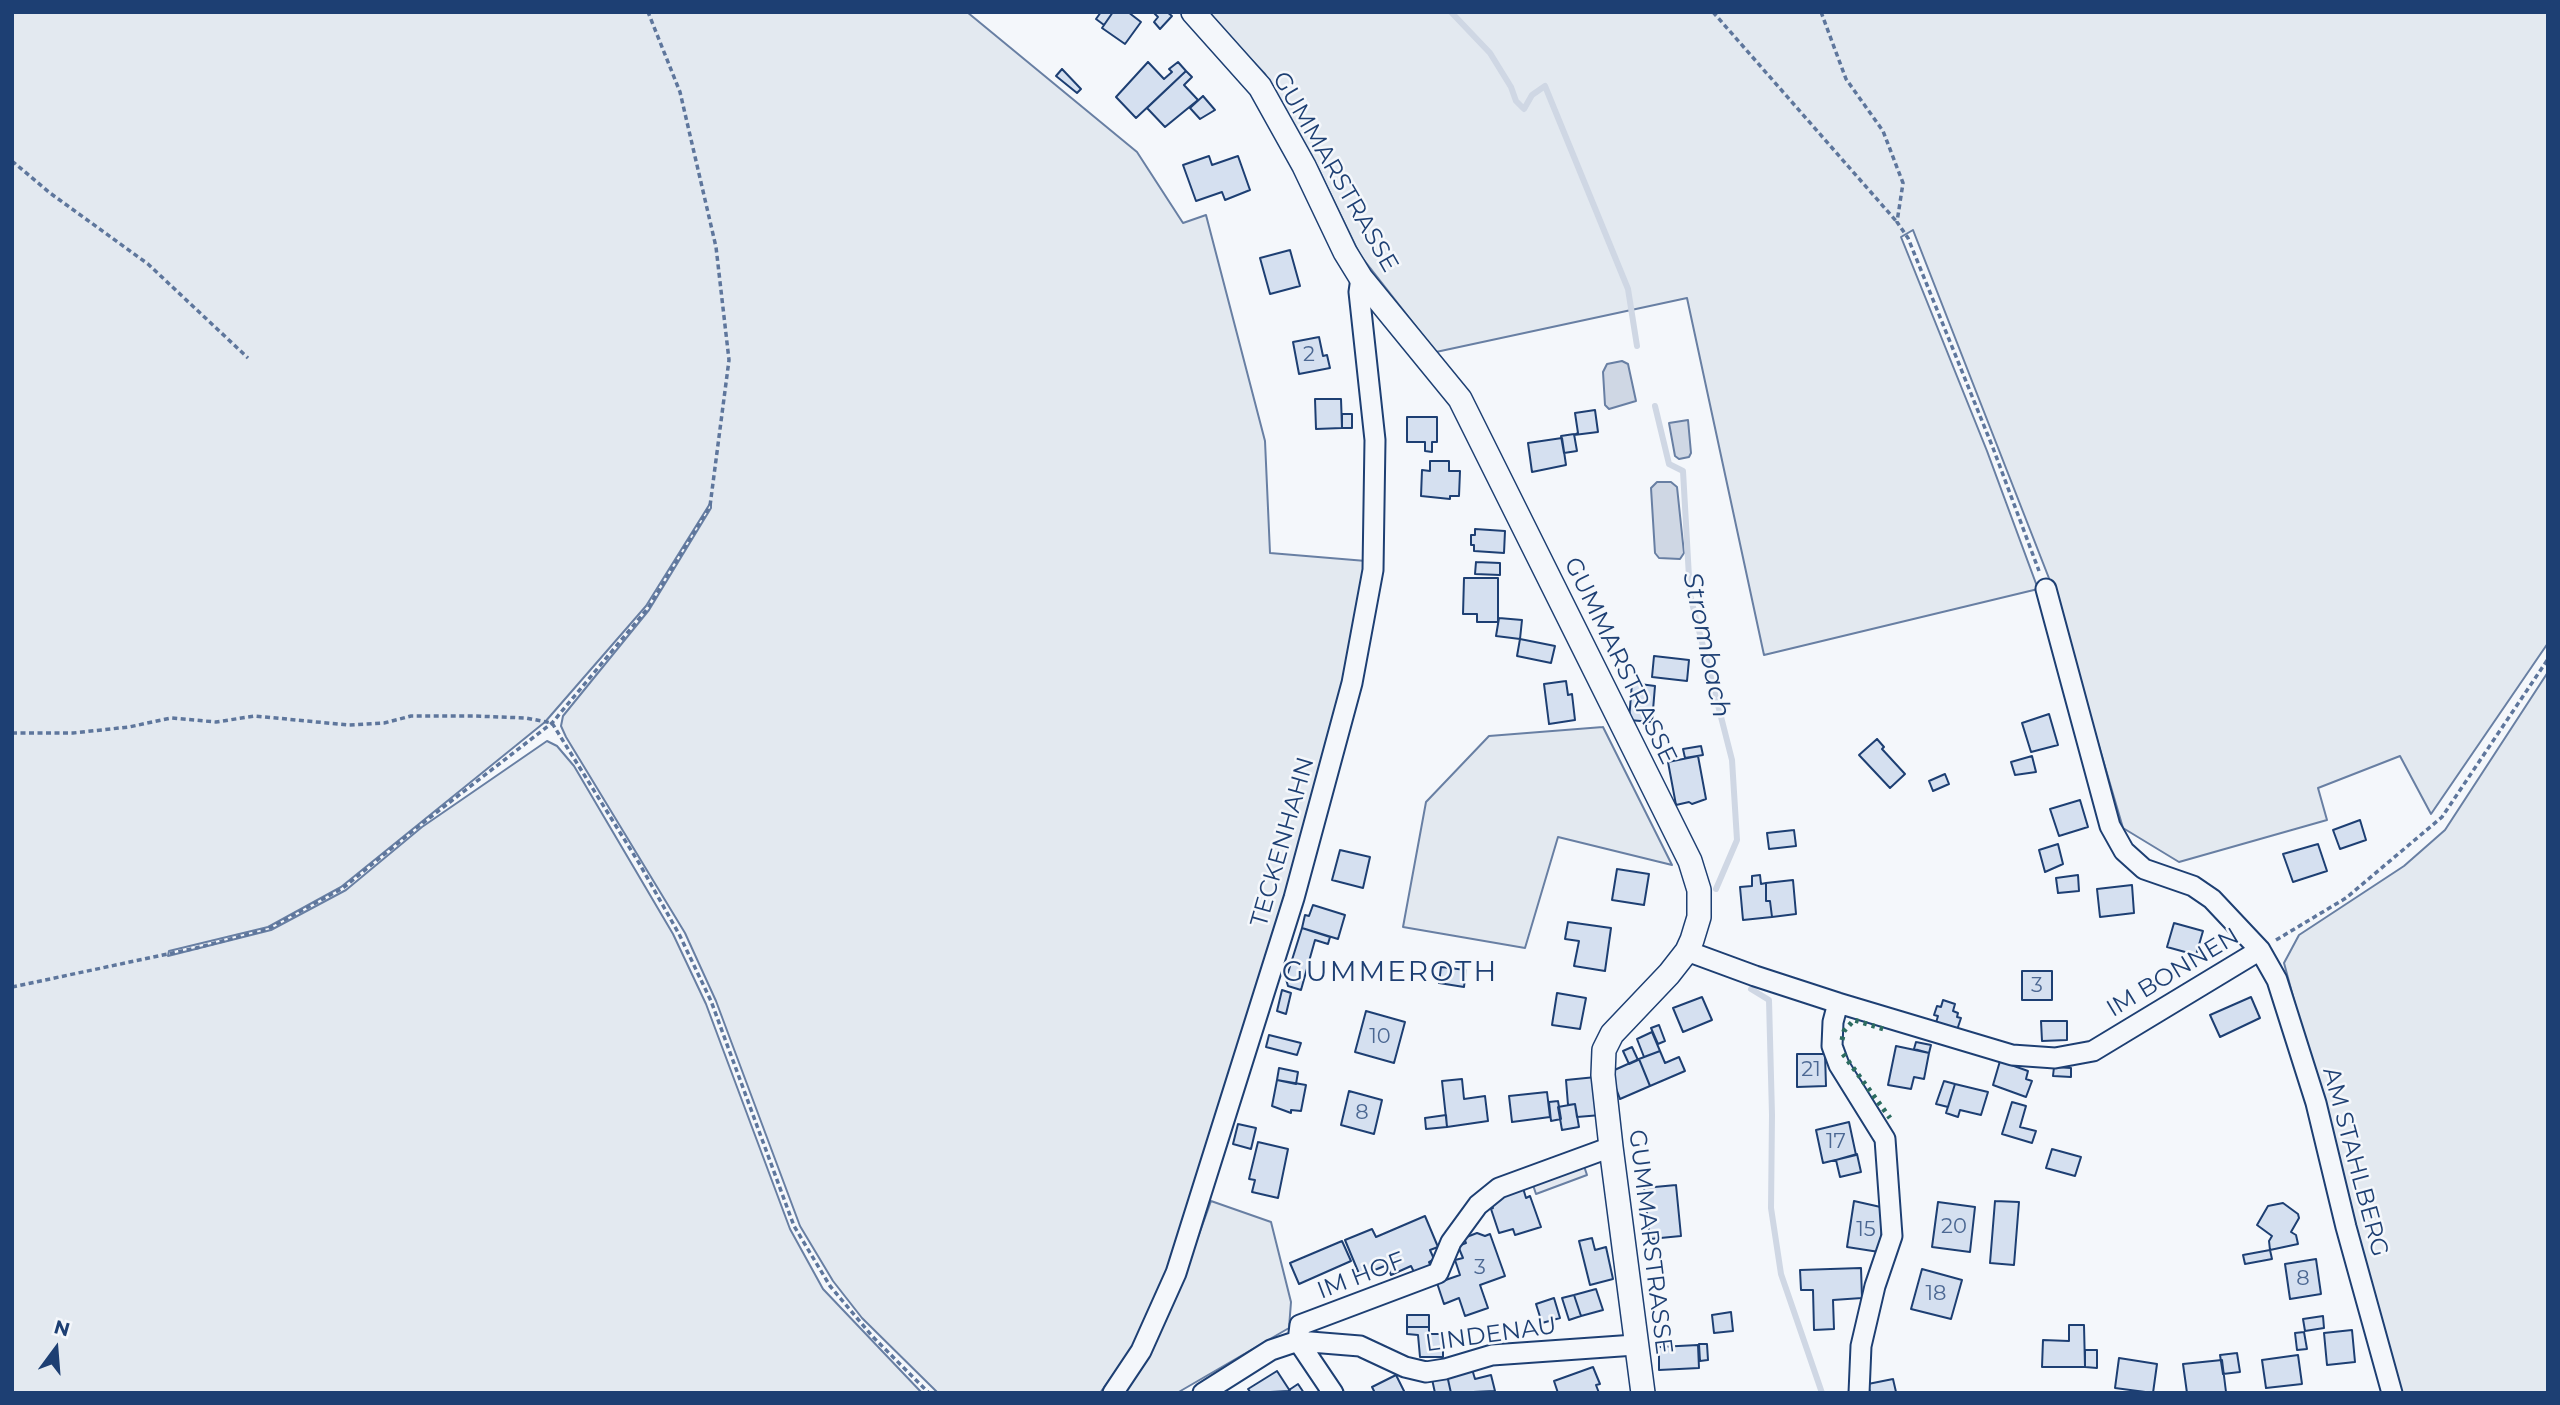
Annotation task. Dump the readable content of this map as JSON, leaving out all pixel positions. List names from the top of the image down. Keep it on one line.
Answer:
{"streets":{"street":["GUMMARSTRASSE","TECKENHAHN","IM BONNEN","AM STAHLBERG","IM HOF","LINDENAU"]},"crossings":[["GUMMARSTRASSE","TECKENHAHN"],["GUMMARSTRASSE","IM BONNEN"],["GUMMARSTRASSE","IM HOF"],["GUMMARSTRASSE","LINDENAU"],["IM BONNEN","AM STAHLBERG"],["IM HOF","LINDENAU"]],"districts":["GUMMEROTH"],"water":["Strombach"],"house_numbers":["2","3","10","21","8","17","20","15","3","8","18"],"north":"top"}
